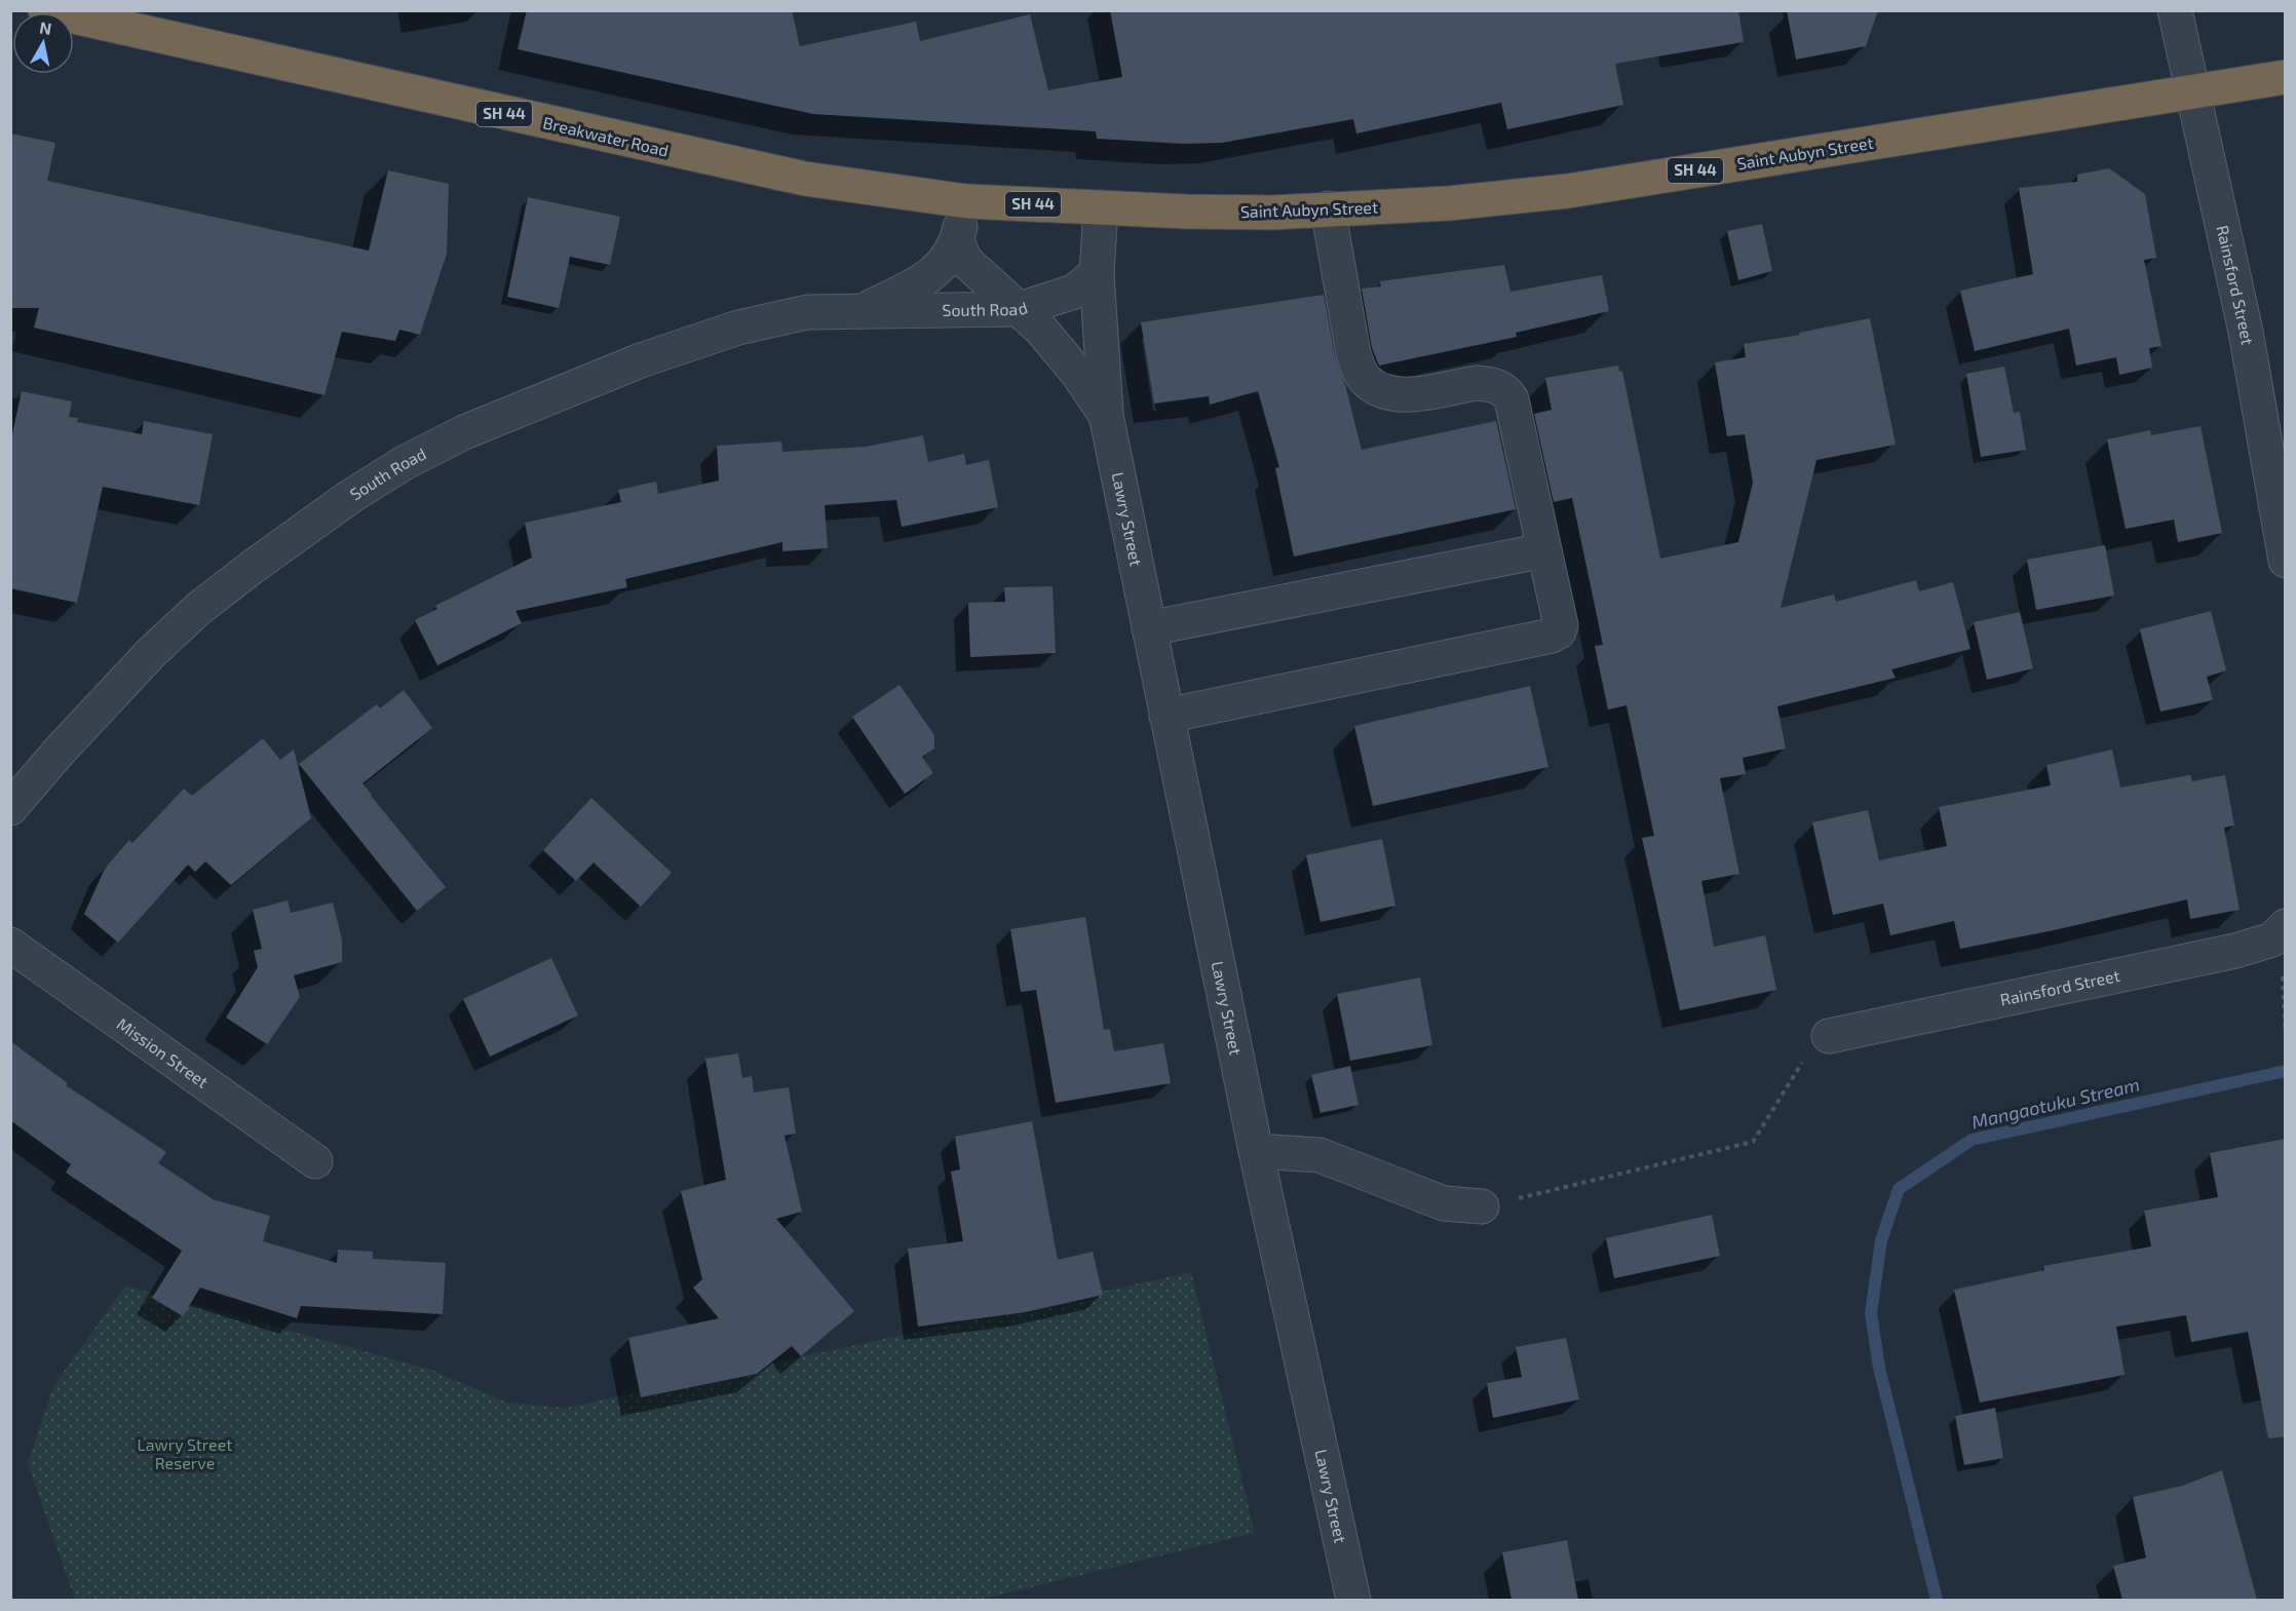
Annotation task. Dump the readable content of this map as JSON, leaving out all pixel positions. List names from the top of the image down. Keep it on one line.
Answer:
{"streets":{"highway":["SH 44","Breakwater Road","Saint Aubyn Street"],"street":["Rainsford Street","South Road","Lawry Street","Mission Street"]},"crossings":[["Breakwater Road","Saint Aubyn Street"],["Breakwater Road","Lawry Street"],["Saint Aubyn Street","Rainsford Street"],["Saint Aubyn Street","Lawry Street"],["South Road","Lawry Street"]],"water":["Mangaotuku Stream"],"parks":["Lawry Street Reserve"],"north":"top"}
